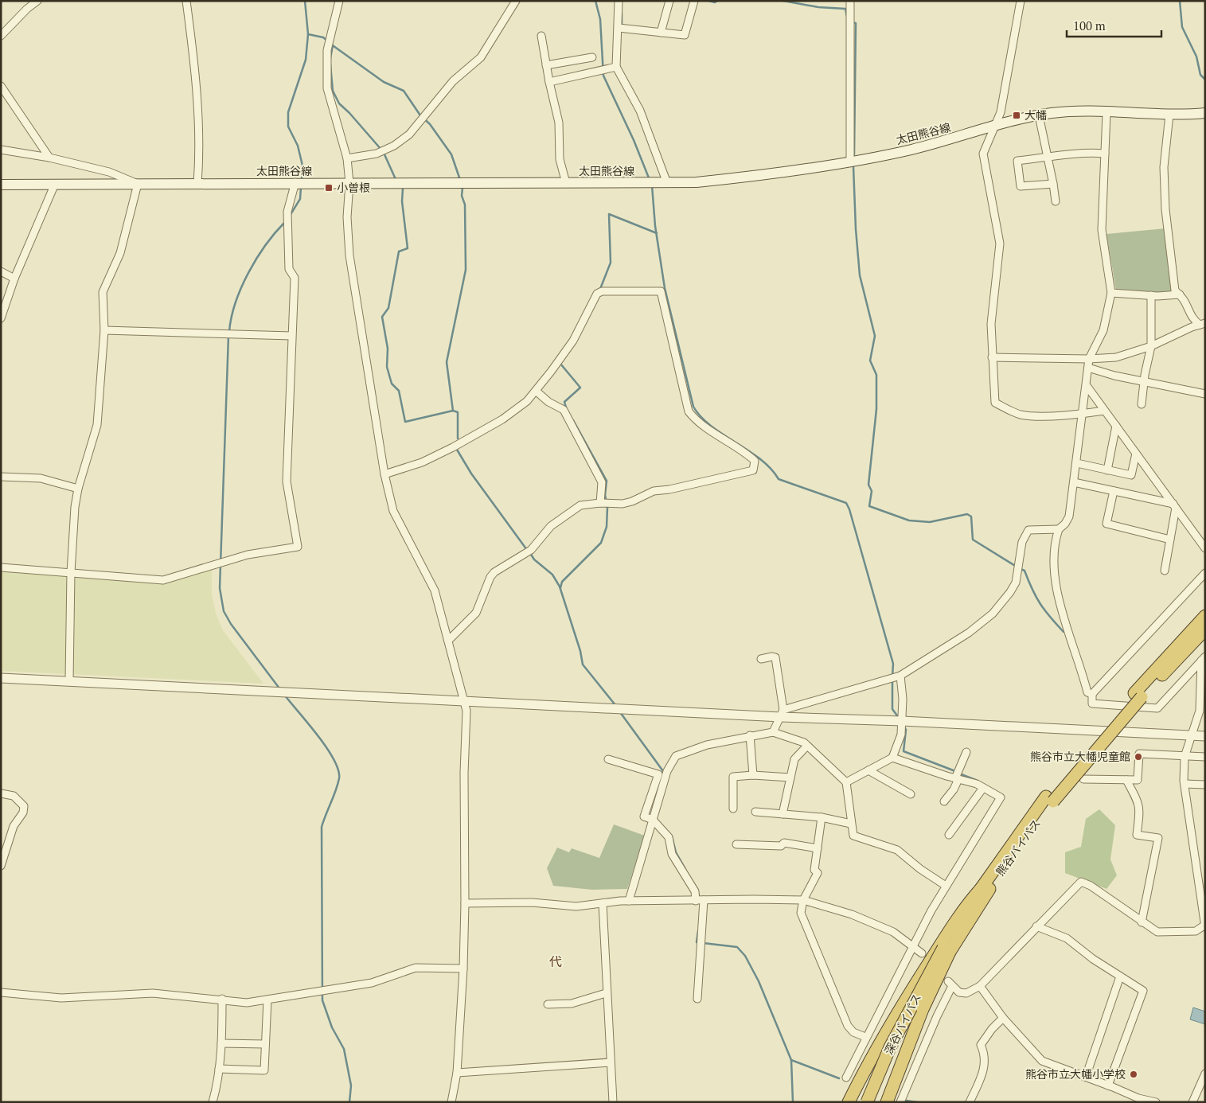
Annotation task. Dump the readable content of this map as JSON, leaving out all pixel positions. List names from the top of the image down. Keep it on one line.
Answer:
{"streets":{"highway":["熊谷バイパス","深谷バイパス"],"main road":["太田熊谷線"]},"crossings":[["熊谷バイパス","深谷バイパス"]],"districts":["代"],"places":{"transit":["大幡","小曽根"],"other":["熊谷市立大幡児童館","熊谷市立大幡小学校"]},"scale_bar":"100 m"}
